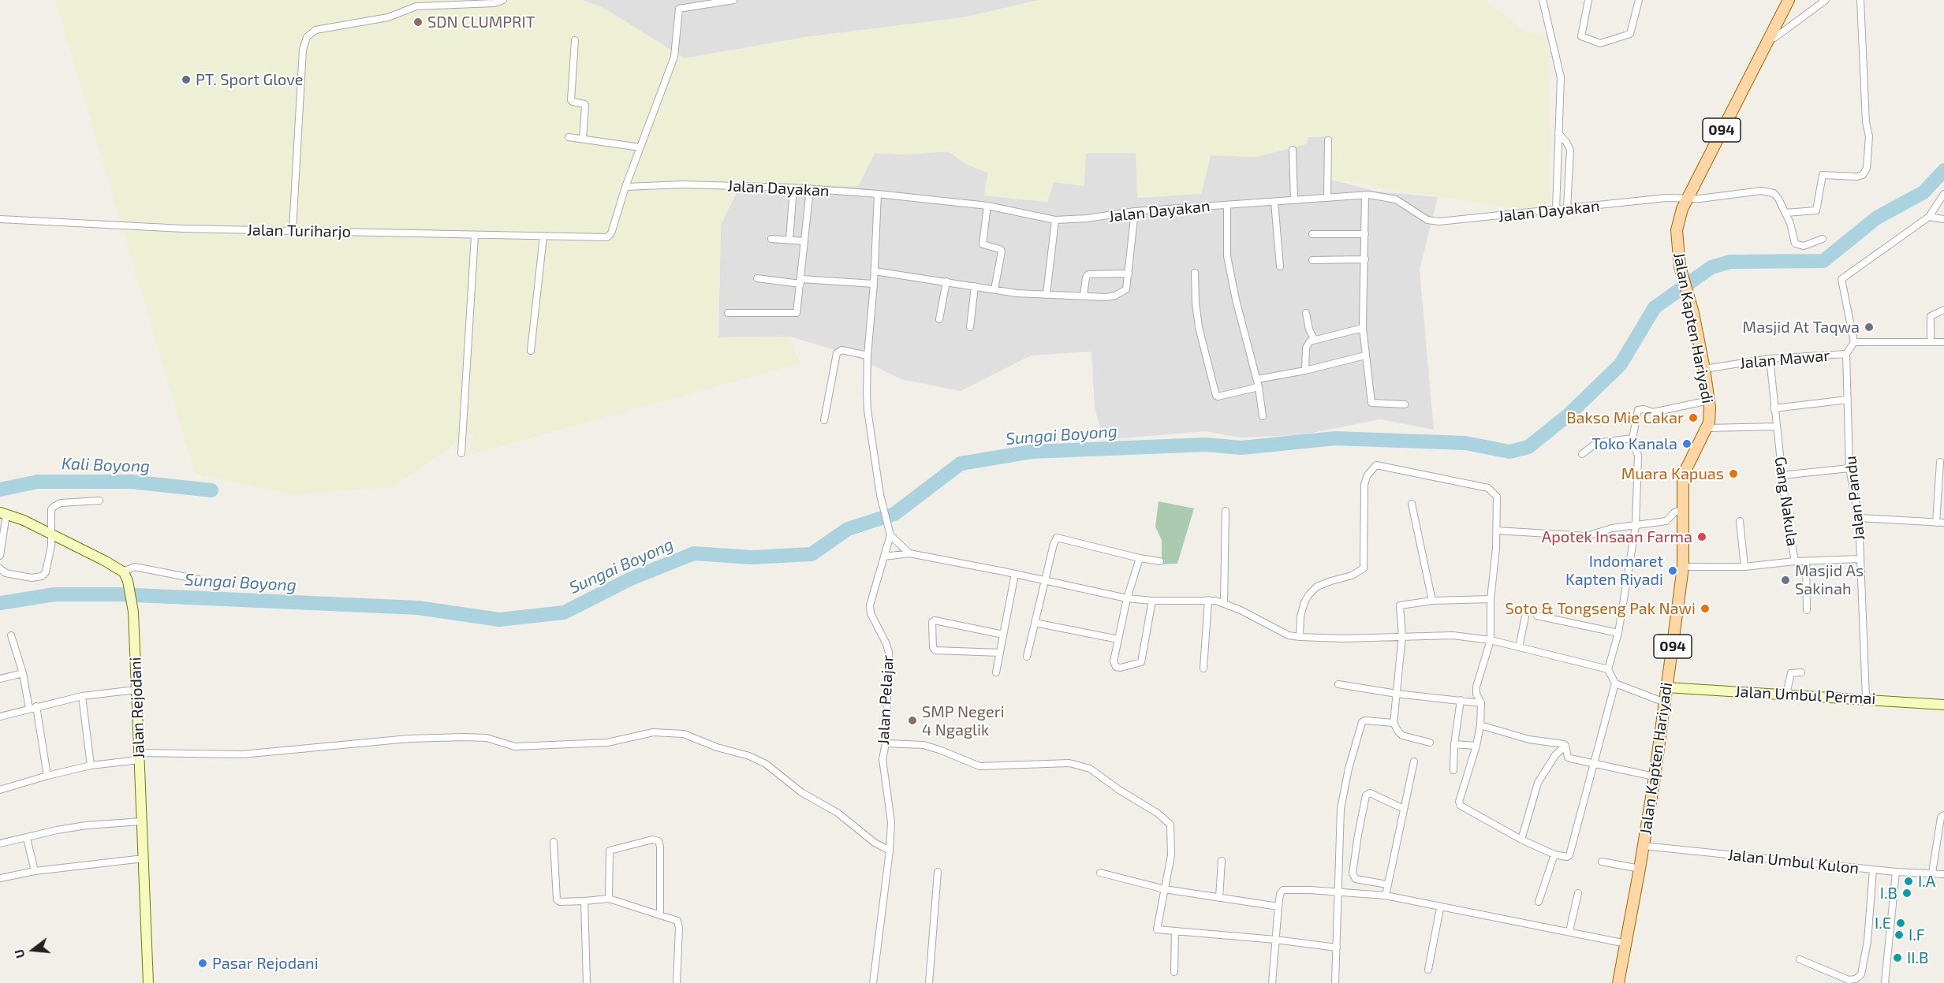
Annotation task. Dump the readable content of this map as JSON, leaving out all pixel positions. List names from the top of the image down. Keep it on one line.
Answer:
{"streets":{"main road":["094","Jalan Kapten Hariyadi","Jalan Umbul Permai","Jalan Rejodani"],"street":["Jalan Dayakan","Jalan Turiharjo","Jalan Mawar","Jalan Pandu","Gang Nakula","Jalan Pelajar","Jalan Umbul Kulon"]},"crossings":[["Jalan Dayakan","Jalan Turiharjo"],["Jalan Dayakan","Jalan Kapten Hariyadi"],["Jalan Kapten Hariyadi","Jalan Mawar"],["Jalan Kapten Hariyadi","Gang Nakula"],["Jalan Kapten Hariyadi","Jalan Umbul Permai"],["Jalan Kapten Hariyadi","Jalan Umbul Kulon"],["Jalan Mawar","Jalan Pandu"],["Jalan Mawar","Gang Nakula"],["Jalan Pandu","Jalan Umbul Permai"]],"water":["Sungai Boyong","Kali Boyong"],"places":["SDN CLUMPRIT","PT. Sport Glove","Masjid At Taqwa","Bakso Mie Cakar","Toko Kanala","Muara Kapuas","Apotek Insaan Farma","Indomaret Kapten Riyadi","Masjid As Sakinah","Soto & Tongseng Pak Nawi","SMP Negeri 4 Ngaglik","I.A","I.B","I.E","I.F","II.B","Pasar Rejodani"],"north":"left"}
